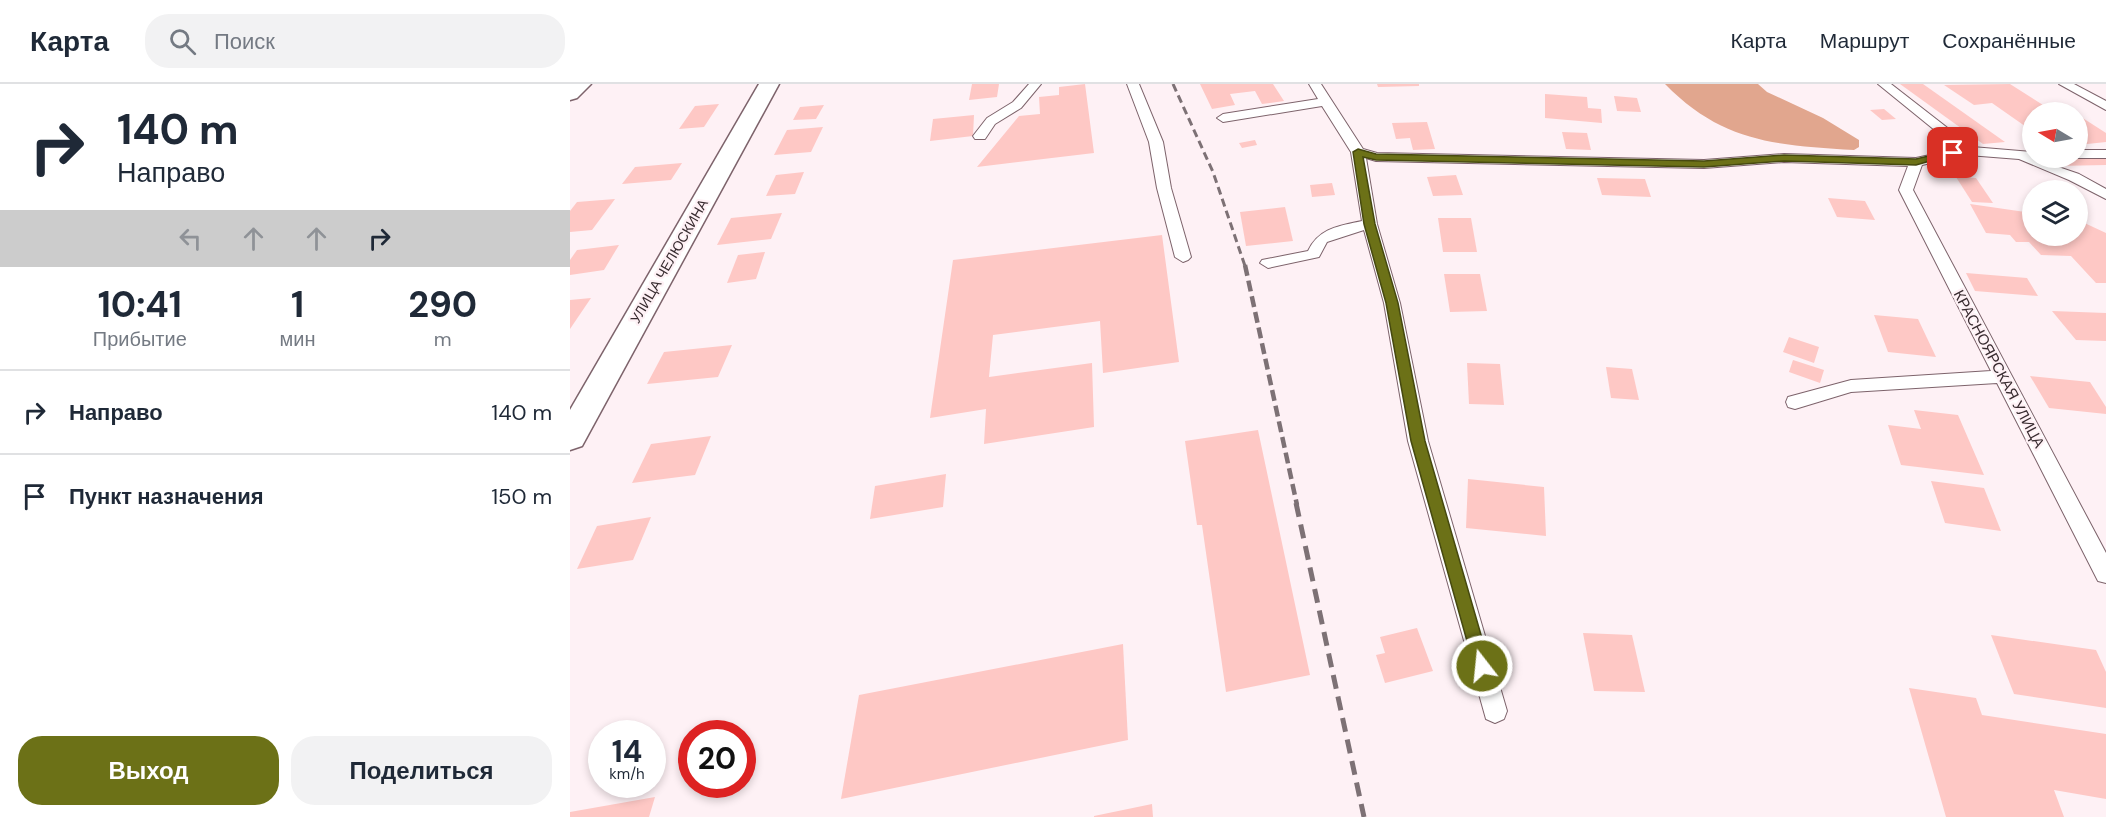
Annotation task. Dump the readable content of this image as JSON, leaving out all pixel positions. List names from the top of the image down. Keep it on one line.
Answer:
{"streets":{"street":["УЛИЦА ЧЕЛЮСКИНА"],"lane":["КРАСНОЯРСКАЯ УЛИЦА"]},"north":"left","page":{"header":"Карта","search":"Поиск","nav":["Карта","Маршрут","Сохранённые"],"turn":["140 m","Направо"],"eta":["10:41","Прибытие","1","мин","290","m"],"list":[{"name":"Направо","value":"140 m"},{"name":"Пункт назначения","value":"150 m"}],"speed":"14 km/h","limit":"20","buttons":["Выход","Поделиться"]}}
